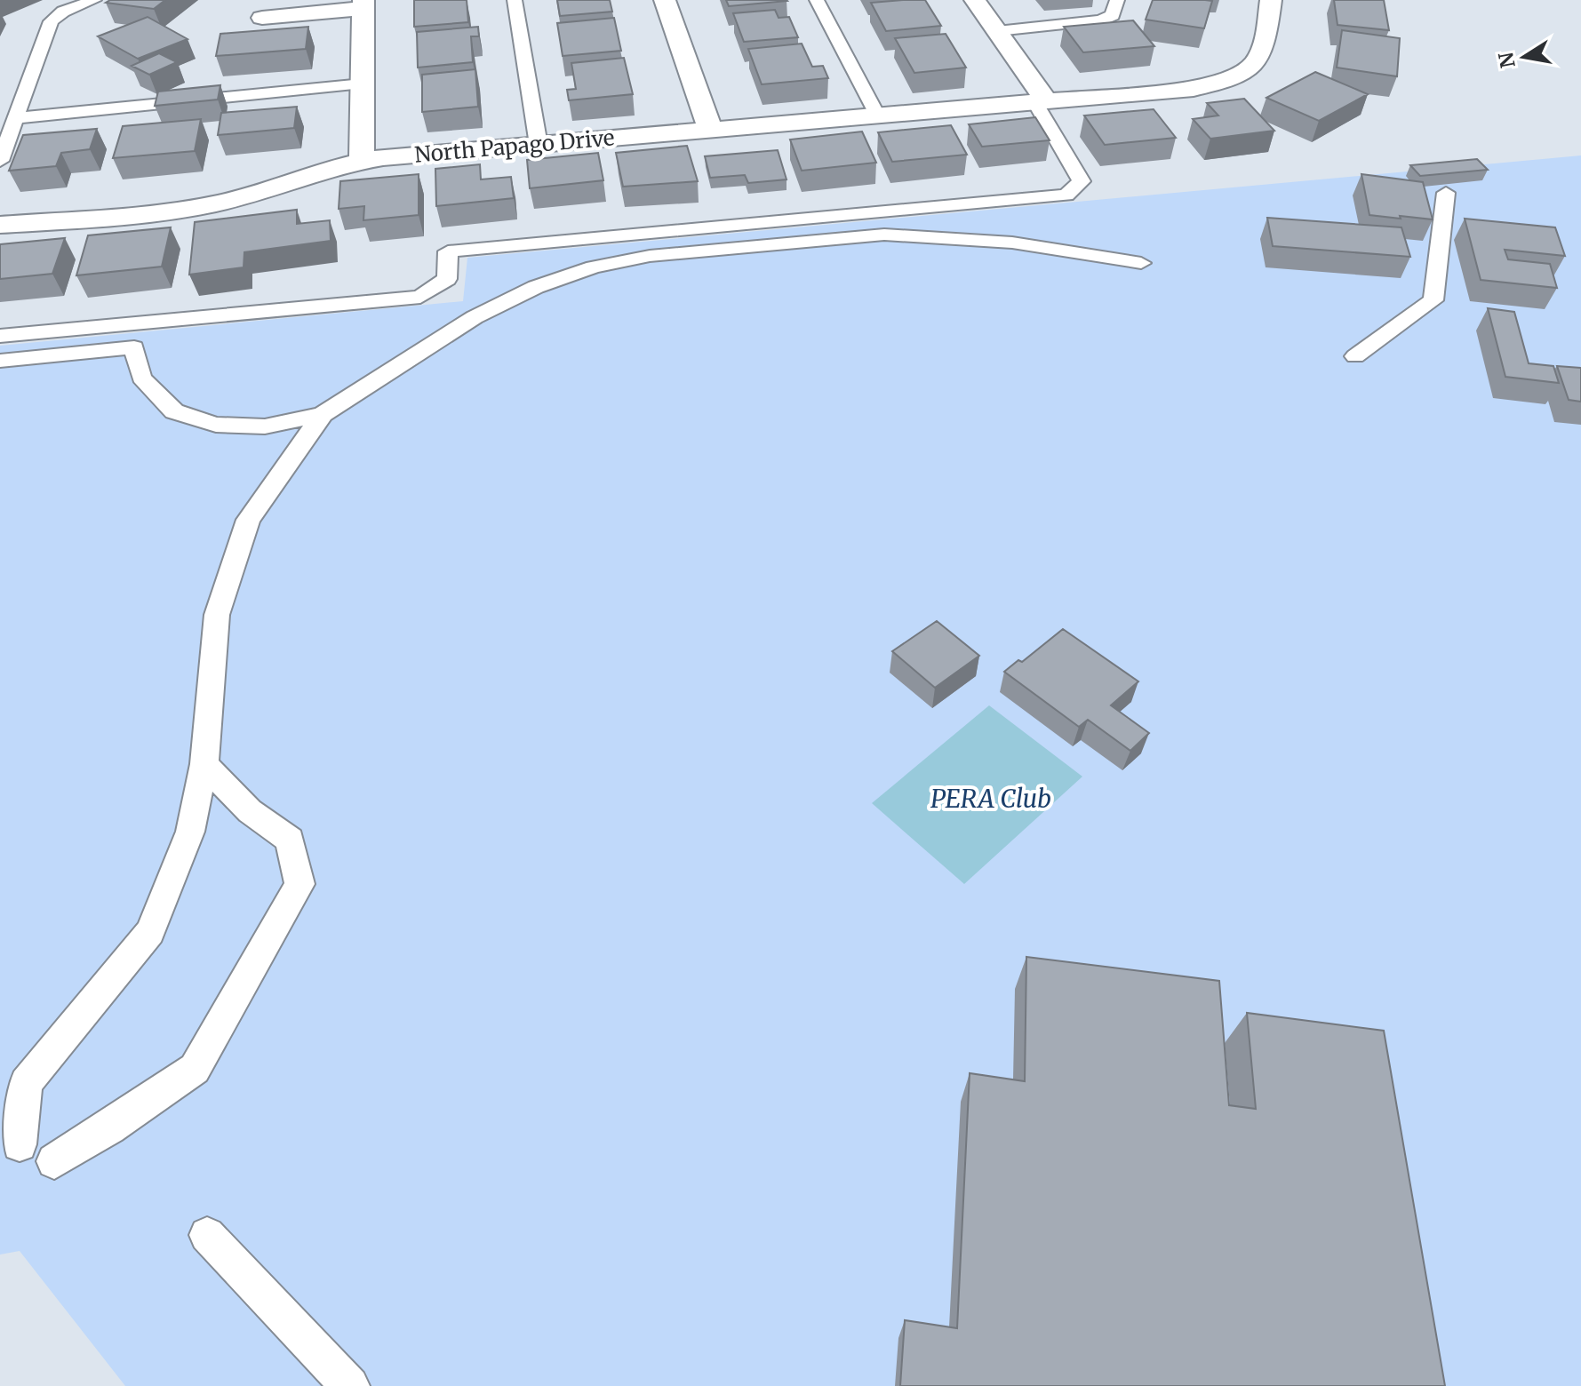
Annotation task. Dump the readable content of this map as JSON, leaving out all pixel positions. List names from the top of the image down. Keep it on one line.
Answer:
{"streets":{"street":["North Papago Drive"]},"parks":["PERA Club"],"north":"left"}
